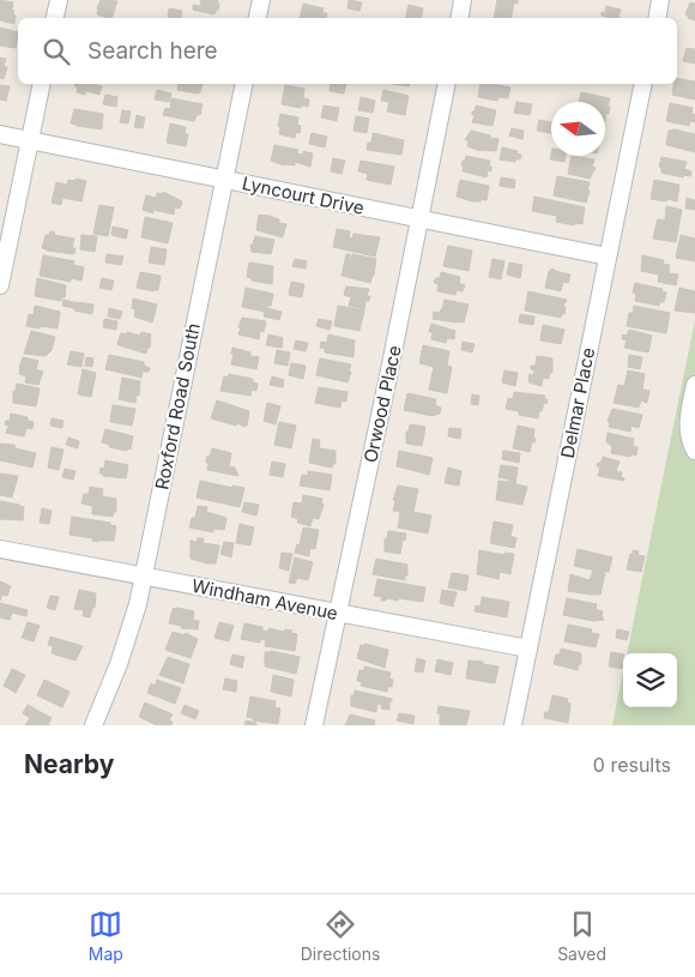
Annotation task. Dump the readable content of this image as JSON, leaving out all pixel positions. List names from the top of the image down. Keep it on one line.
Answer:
{"streets":{"street":["Lyncourt Drive","Delmar Place","Orwood Place","Roxford Road South","Windham Avenue"]},"crossings":[["Lyncourt Drive","Delmar Place"],["Lyncourt Drive","Orwood Place"],["Lyncourt Drive","Roxford Road South"],["Delmar Place","Windham Avenue"],["Orwood Place","Windham Avenue"],["Roxford Road South","Windham Avenue"]],"north":"left","page":{"search":"Search here","heading":["Nearby","0 results"],"nav":["Map","Directions","Saved"]}}
